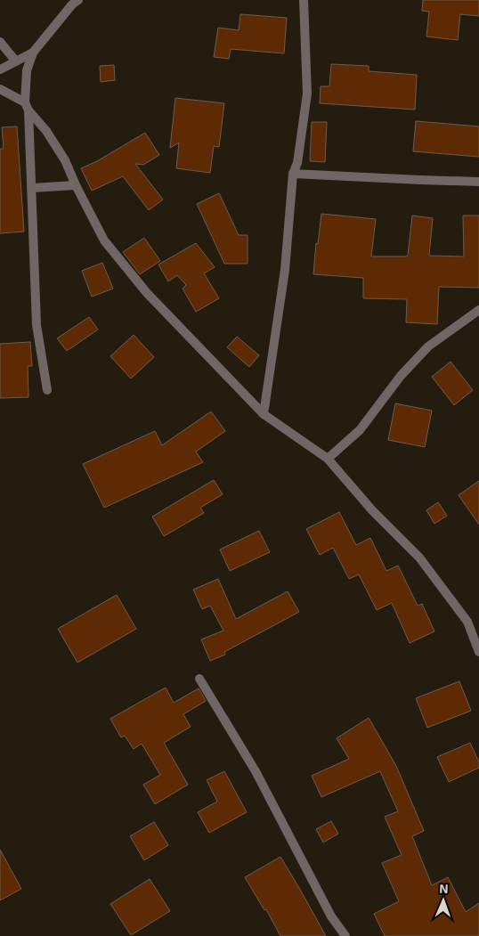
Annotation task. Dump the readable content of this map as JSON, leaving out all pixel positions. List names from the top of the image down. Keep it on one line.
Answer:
{"north":"top"}
